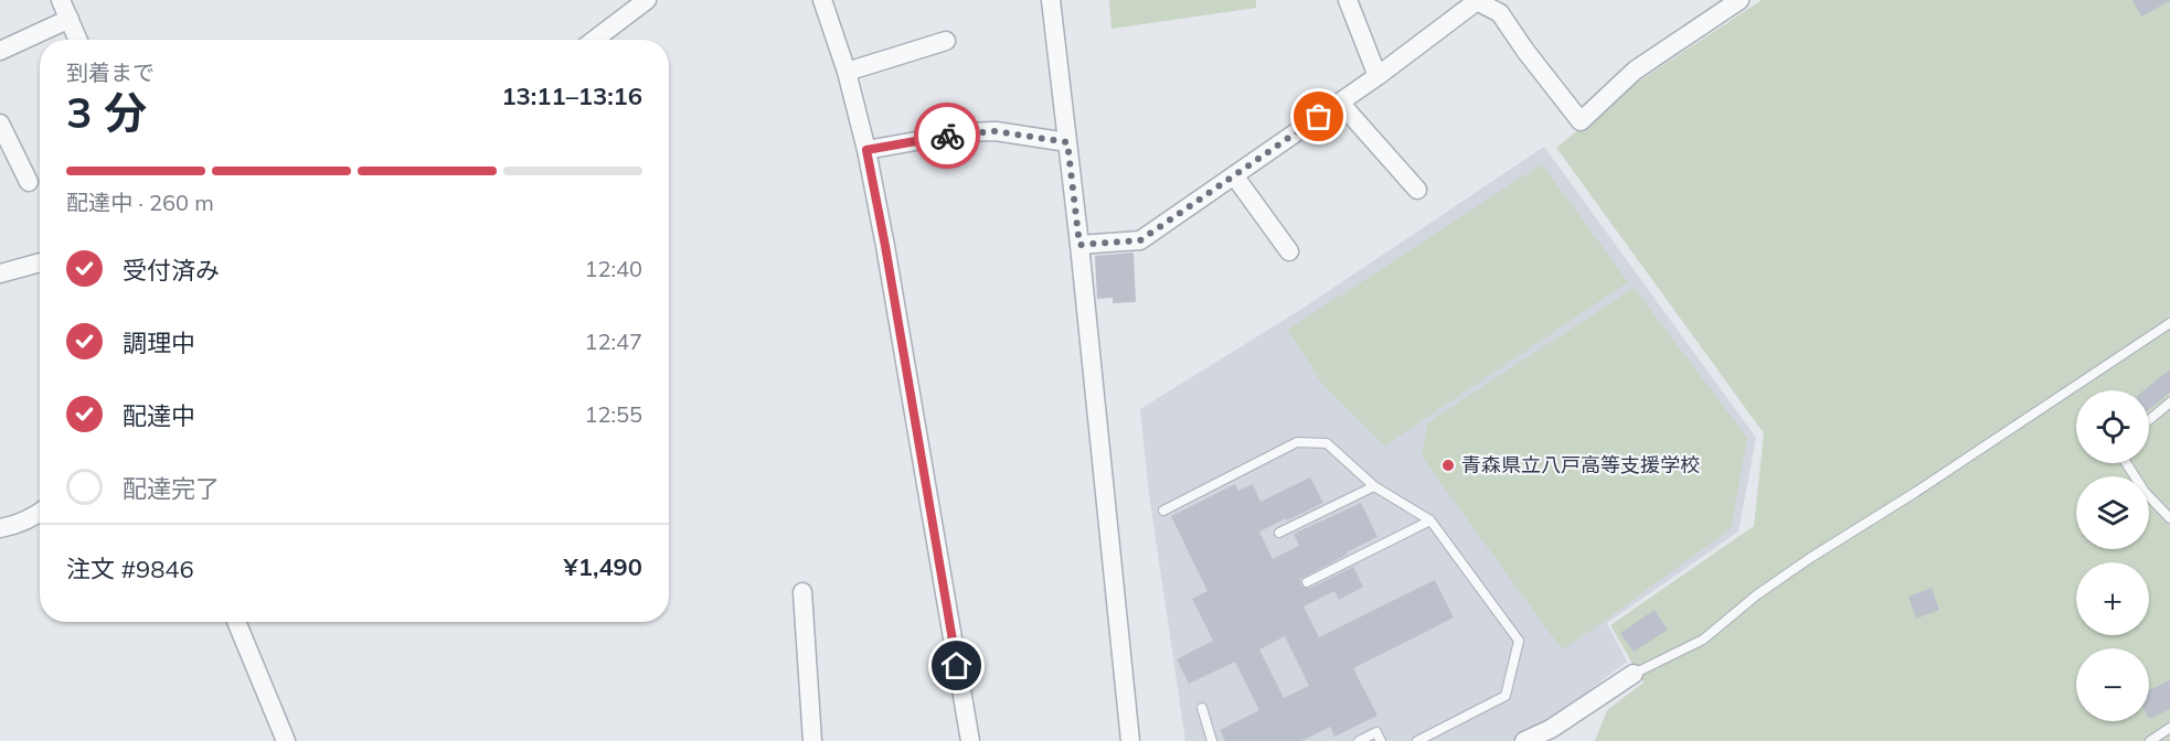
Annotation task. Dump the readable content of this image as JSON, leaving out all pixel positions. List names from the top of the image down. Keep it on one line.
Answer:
{"places":["青森県立八戸高等支援学校"],"page":{"heading":["3 分","到着まで","13:11–13:16"],"panel":["注文 #9846","¥1,490"],"bar":"配達中 · 260 m","list":[["受付済み","12:40"],["調理中","12:47"],["配達中","12:55"],"配達完了"],"map_buttons":["+","−"]}}
